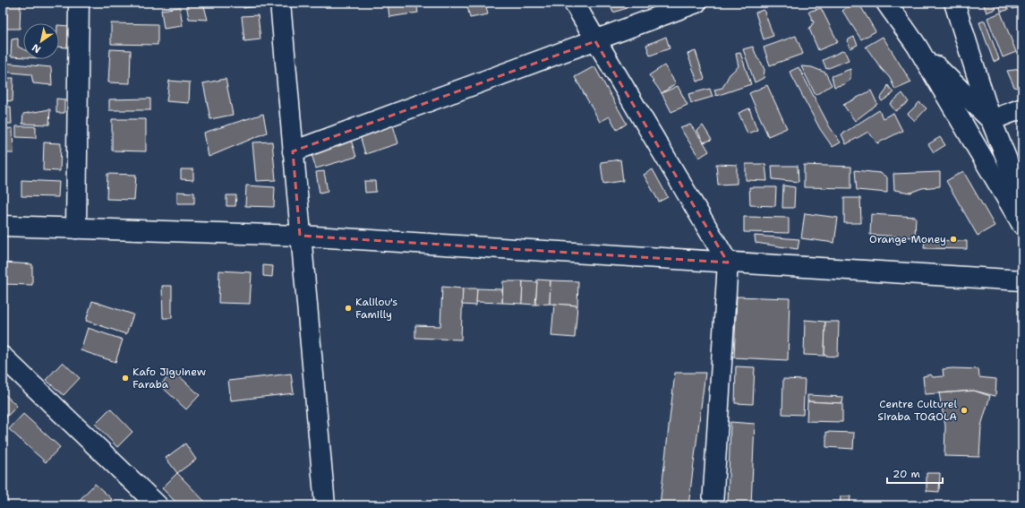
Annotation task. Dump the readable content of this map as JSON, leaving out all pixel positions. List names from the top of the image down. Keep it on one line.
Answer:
{"places":["Orange Money","Kalilou's Familly","Kafo Jiguinew Faraba","Centre Culturel Siraba TOGOLA"],"scale_bar":"20 m","north":"bottom left"}
